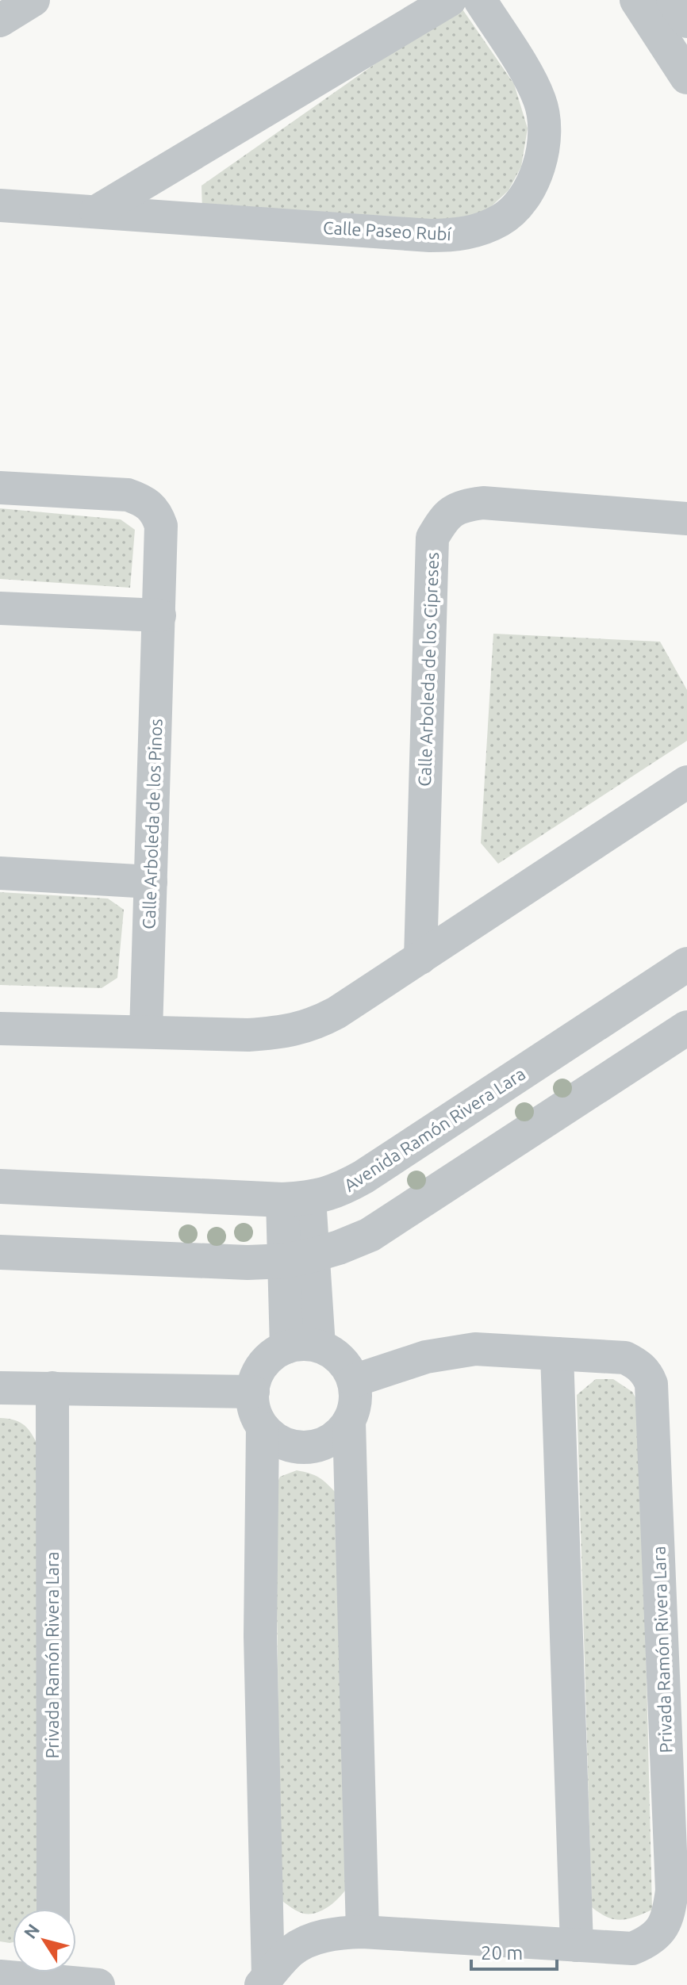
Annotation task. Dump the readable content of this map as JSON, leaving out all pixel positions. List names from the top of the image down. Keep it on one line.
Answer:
{"streets":{"street":["Calle Paseo Rubí","Calle Arboleda de los Cipreses","Calle Arboleda de los Pinos","Avenida Ramón Rivera Lara","Privada Ramón Rivera Lara"]},"scale_bar":"20 m","north":"top left"}
